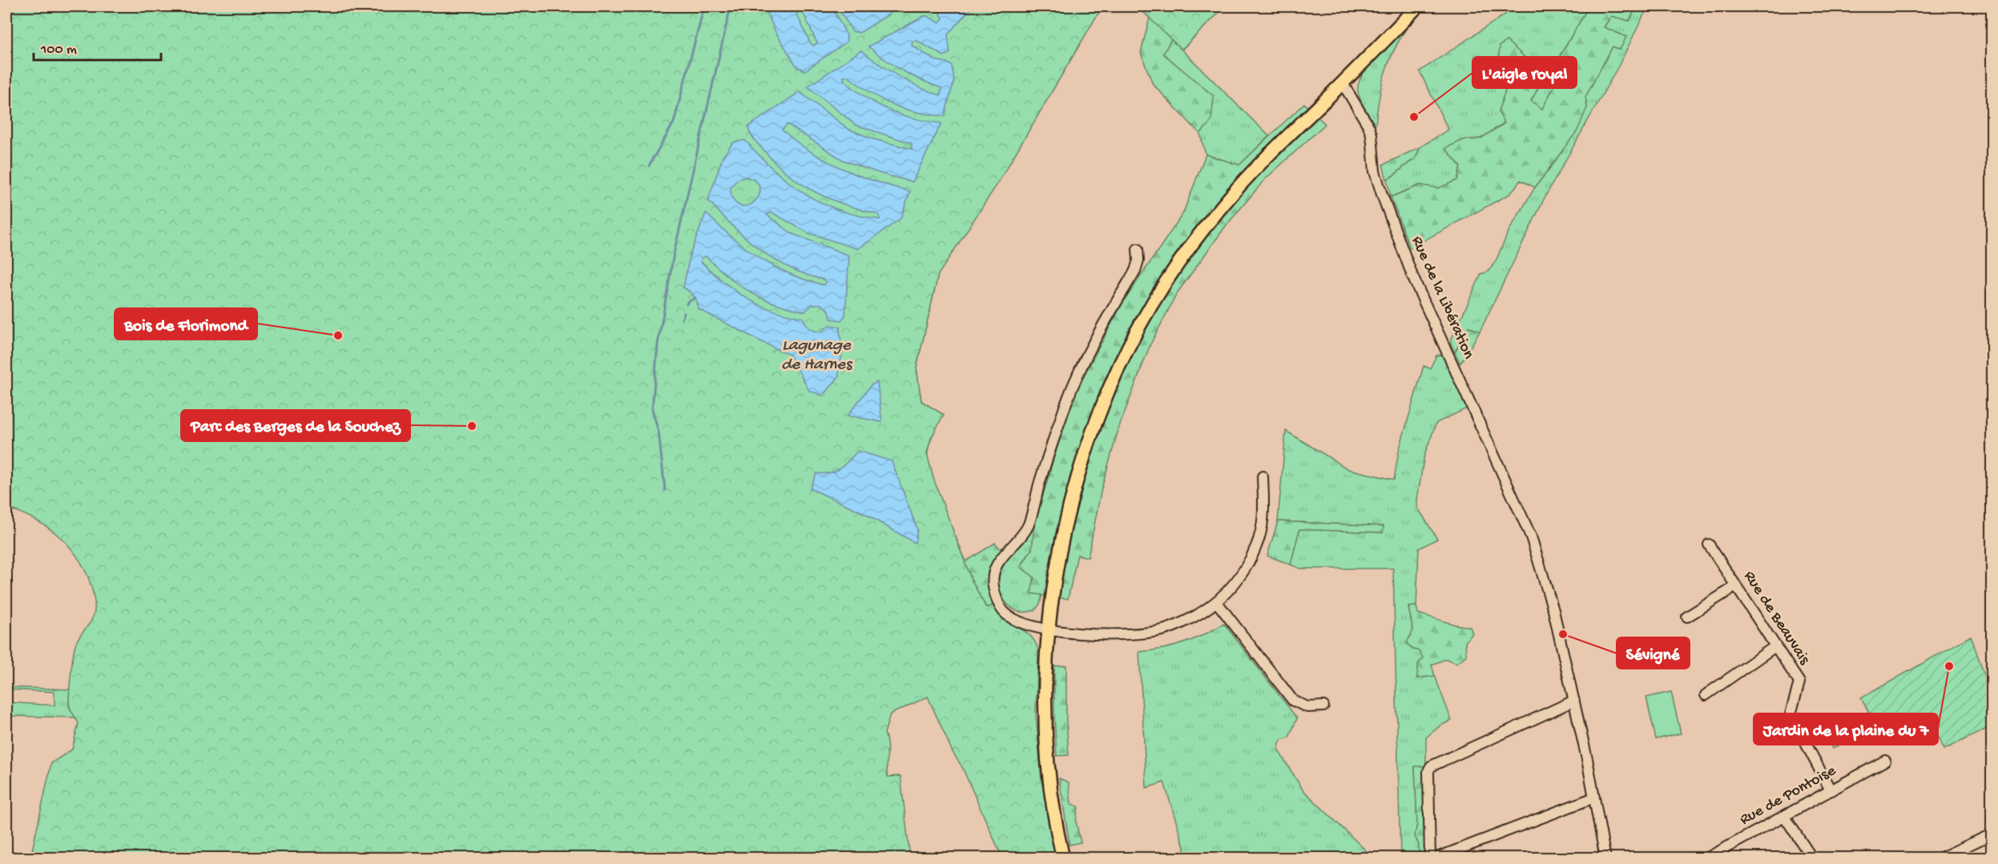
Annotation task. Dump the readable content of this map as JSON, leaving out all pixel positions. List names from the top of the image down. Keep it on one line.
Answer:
{"streets":{"street":["Rue de la Libération","Rue de Beauvais","Rue de Pontoise"]},"crossings":[["Rue de Beauvais","Rue de Pontoise"]],"water":["Lagunage de Harnes"],"places":["L'aigle royal","Bois de Florimond","Parc des Berges de la Souchez","Sévigné","Jardin de la plaine du 7"],"scale_bar":"100 m"}
